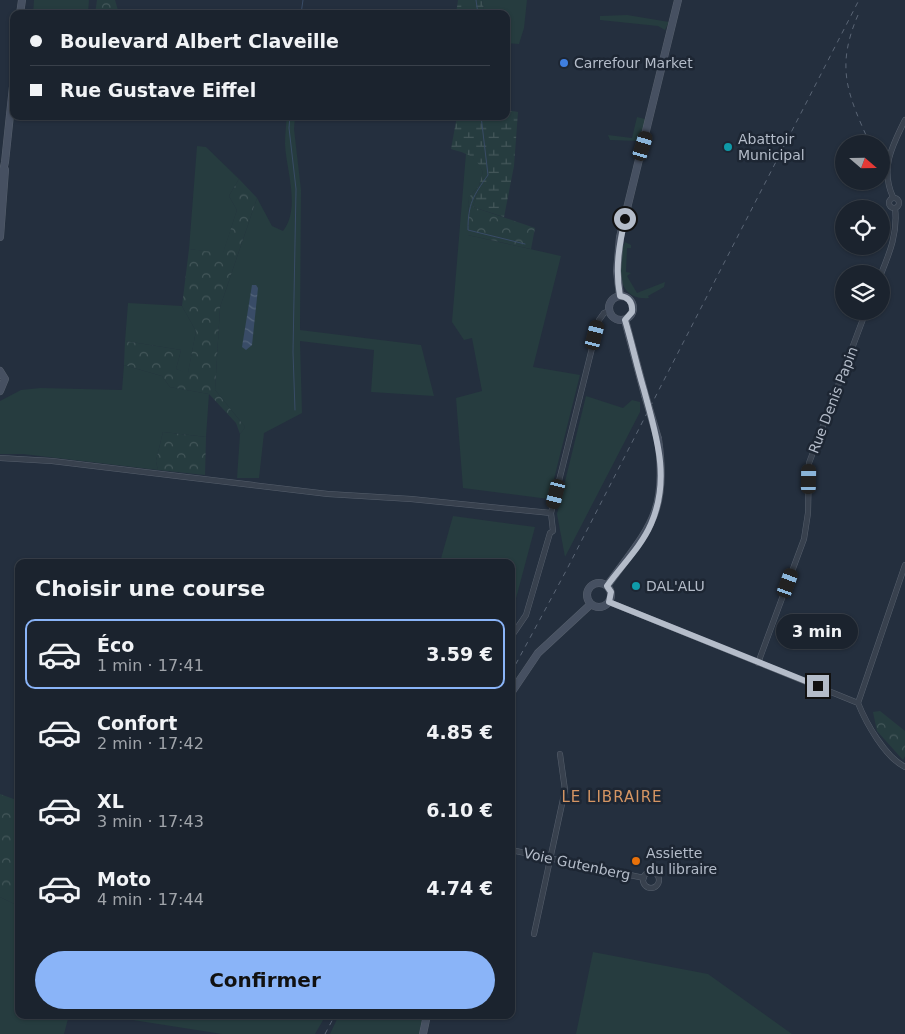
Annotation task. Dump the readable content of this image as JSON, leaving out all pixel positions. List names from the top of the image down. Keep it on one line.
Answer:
{"streets":{"street":["Rue Denis Papin","Voie Gutenberg"]},"districts":["LE LIBRAIRE"],"places":["Carrefour Market","Abattoir Municipal","DAL'ALU","Assiette du libraire"],"north":"right","page":{"banner":["Boulevard Albert Claveille","Rue Gustave Eiffel"],"heading":"Choisir une course","bubble":"3 min","list":[{"name":"Éco","note":"1 min · 17:41","value":"3.59 €"},{"name":"Confort","note":"2 min · 17:42","value":"4.85 €"},{"name":"XL","note":"3 min · 17:43","value":"6.10 €"},{"name":"Moto","note":"4 min · 17:44","value":"4.74 €"}],"buttons":"Confirmer"}}
